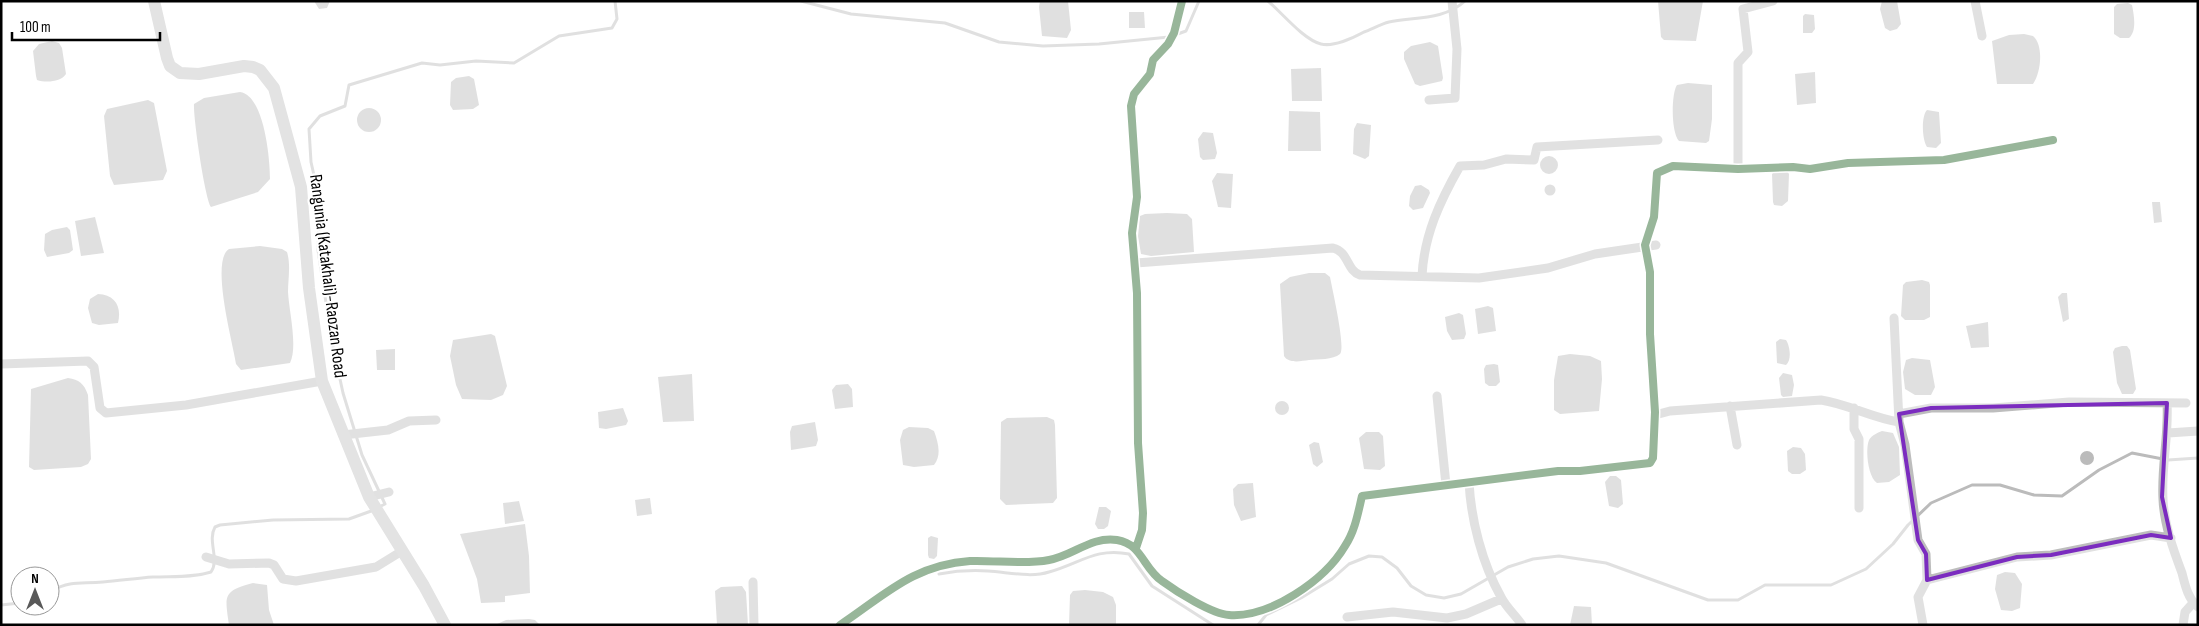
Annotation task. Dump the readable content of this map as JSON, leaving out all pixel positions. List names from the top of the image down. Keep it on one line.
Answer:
{"streets":{"main road":["Rangunia (Katakhali)-Raozan Road"]},"scale_bar":"100 m","north":"top"}
